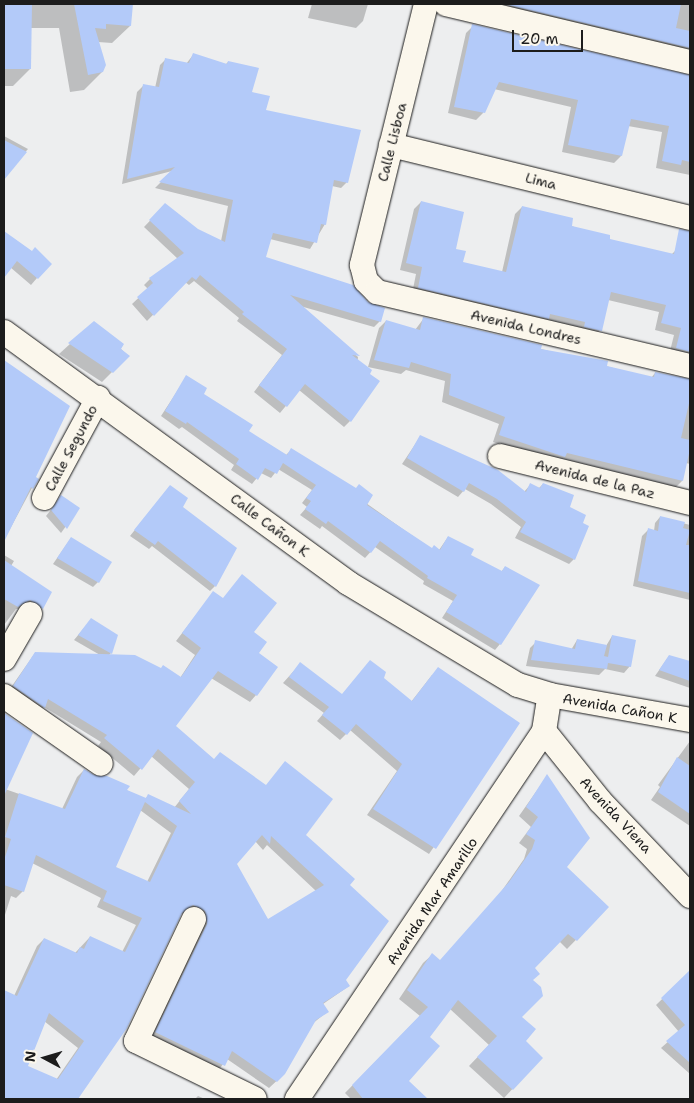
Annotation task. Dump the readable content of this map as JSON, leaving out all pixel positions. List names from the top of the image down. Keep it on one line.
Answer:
{"streets":{"street":["Calle Lisboa","Lima","Avenida Londres","Calle Segundo","Avenida de la Paz","Calle Cañon K","Avenida Cañon K","Avenida Viena","Avenida Mar Amarillo"]},"crossings":[["Calle Lisboa","Lima"],["Calle Lisboa","Avenida Londres"],["Calle Segundo","Calle Cañon K"],["Calle Cañon K","Avenida Cañon K"],["Calle Cañon K","Avenida Mar Amarillo"],["Avenida Cañon K","Avenida Mar Amarillo"],["Avenida Viena","Avenida Mar Amarillo"]],"scale_bar":"20 m","north":"left"}
